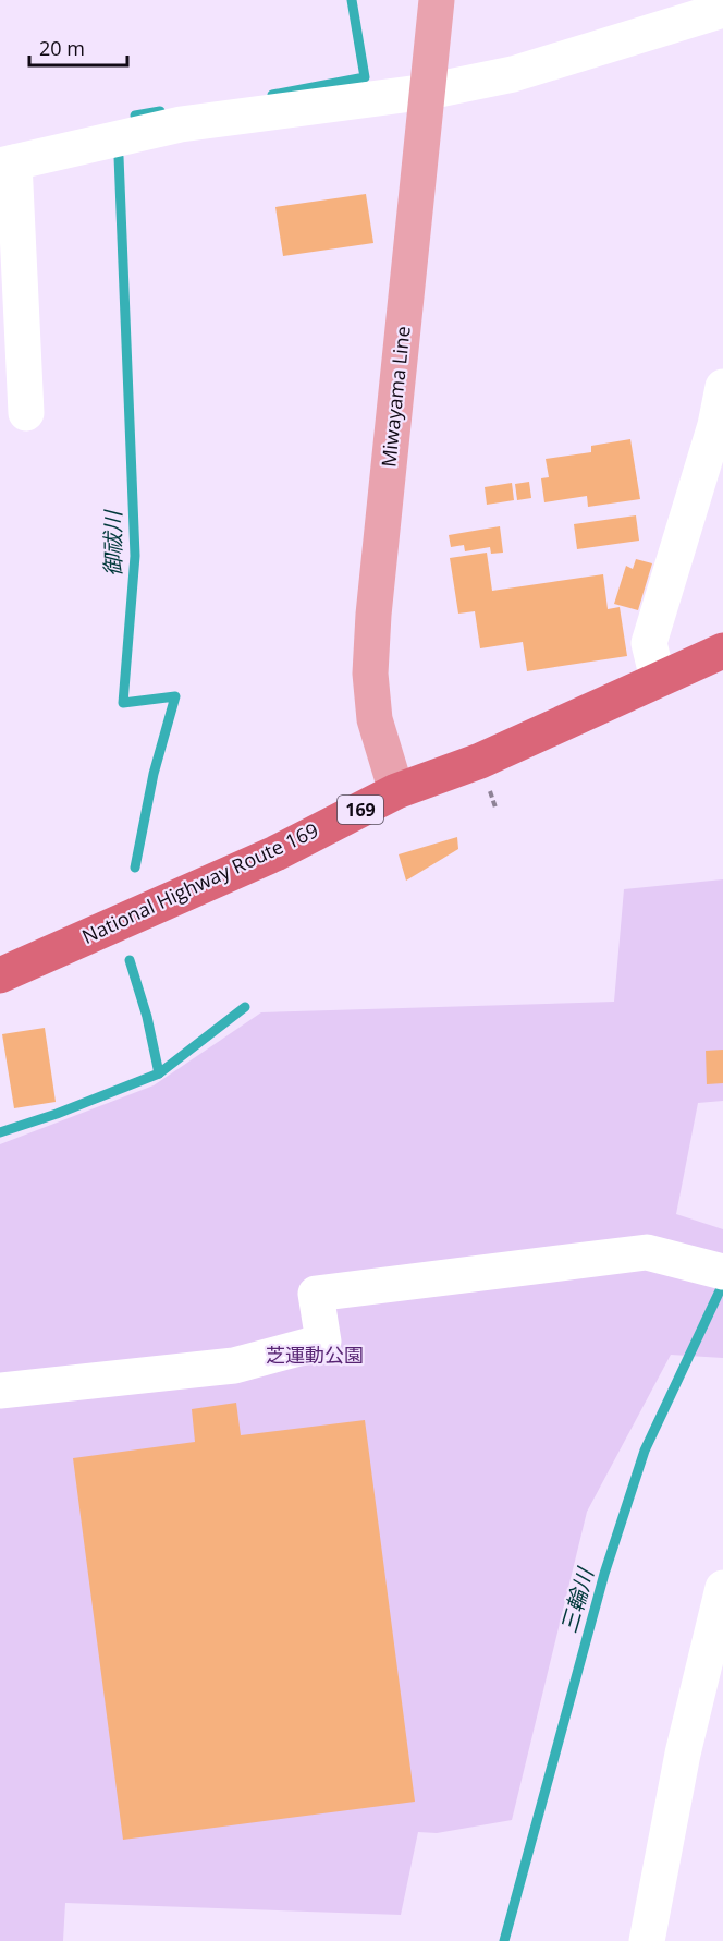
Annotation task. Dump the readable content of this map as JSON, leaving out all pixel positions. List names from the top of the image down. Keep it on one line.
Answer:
{"streets":{"highway":["169","National Highway Route 169"],"main road":["Miwayama Line"]},"crossings":[["Miwayama Line","National Highway Route 169"]],"water":["御祓川","三輪川"],"parks":["芝運動公園"],"scale_bar":"20 m"}
